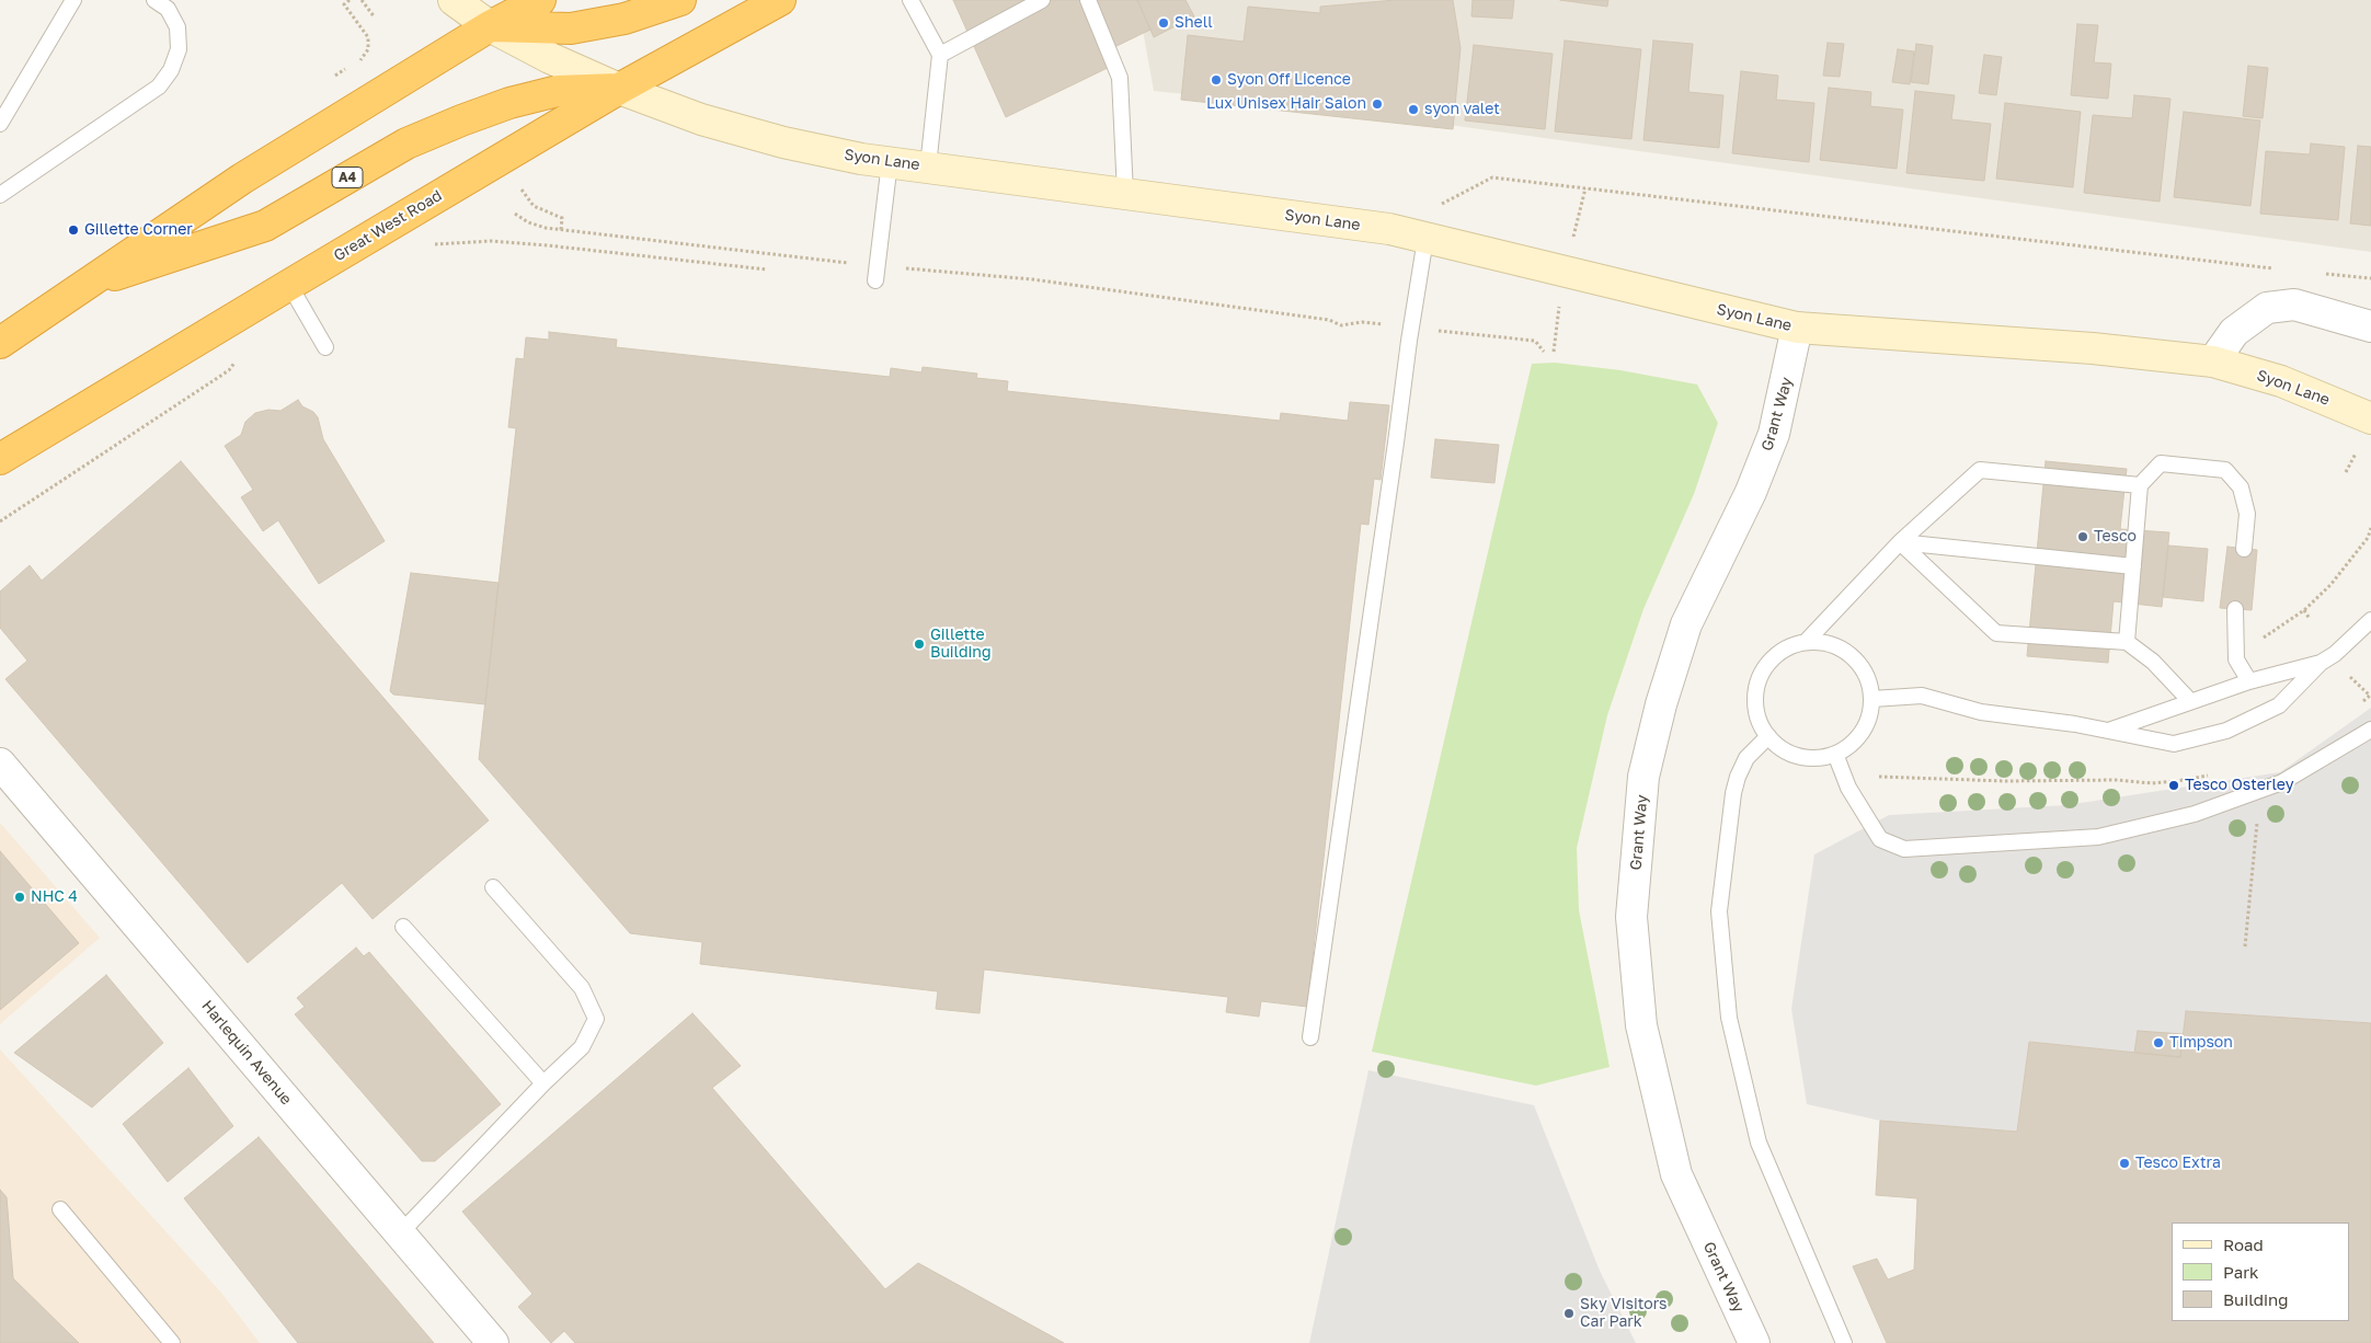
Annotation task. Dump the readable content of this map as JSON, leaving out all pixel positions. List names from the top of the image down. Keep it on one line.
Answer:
{"streets":{"highway":["A4","Great West Road"],"main road":["Syon Lane"],"street":["Grant Way","Harlequin Avenue"]},"crossings":[["Syon Lane","A4"],["Syon Lane","Great West Road"],["Syon Lane","Grant Way"],["A4","Great West Road"]],"places":["Shell","Syon Off Licence","Lux Unisex Hair Salon","syon valet","Gillette Corner","Tesco","Gillette Building","Tesco Osterley","NHC 4","Timpson","Tesco Extra","Sky Visitors Car Park"],"legend":["Road","Park","Building"]}
